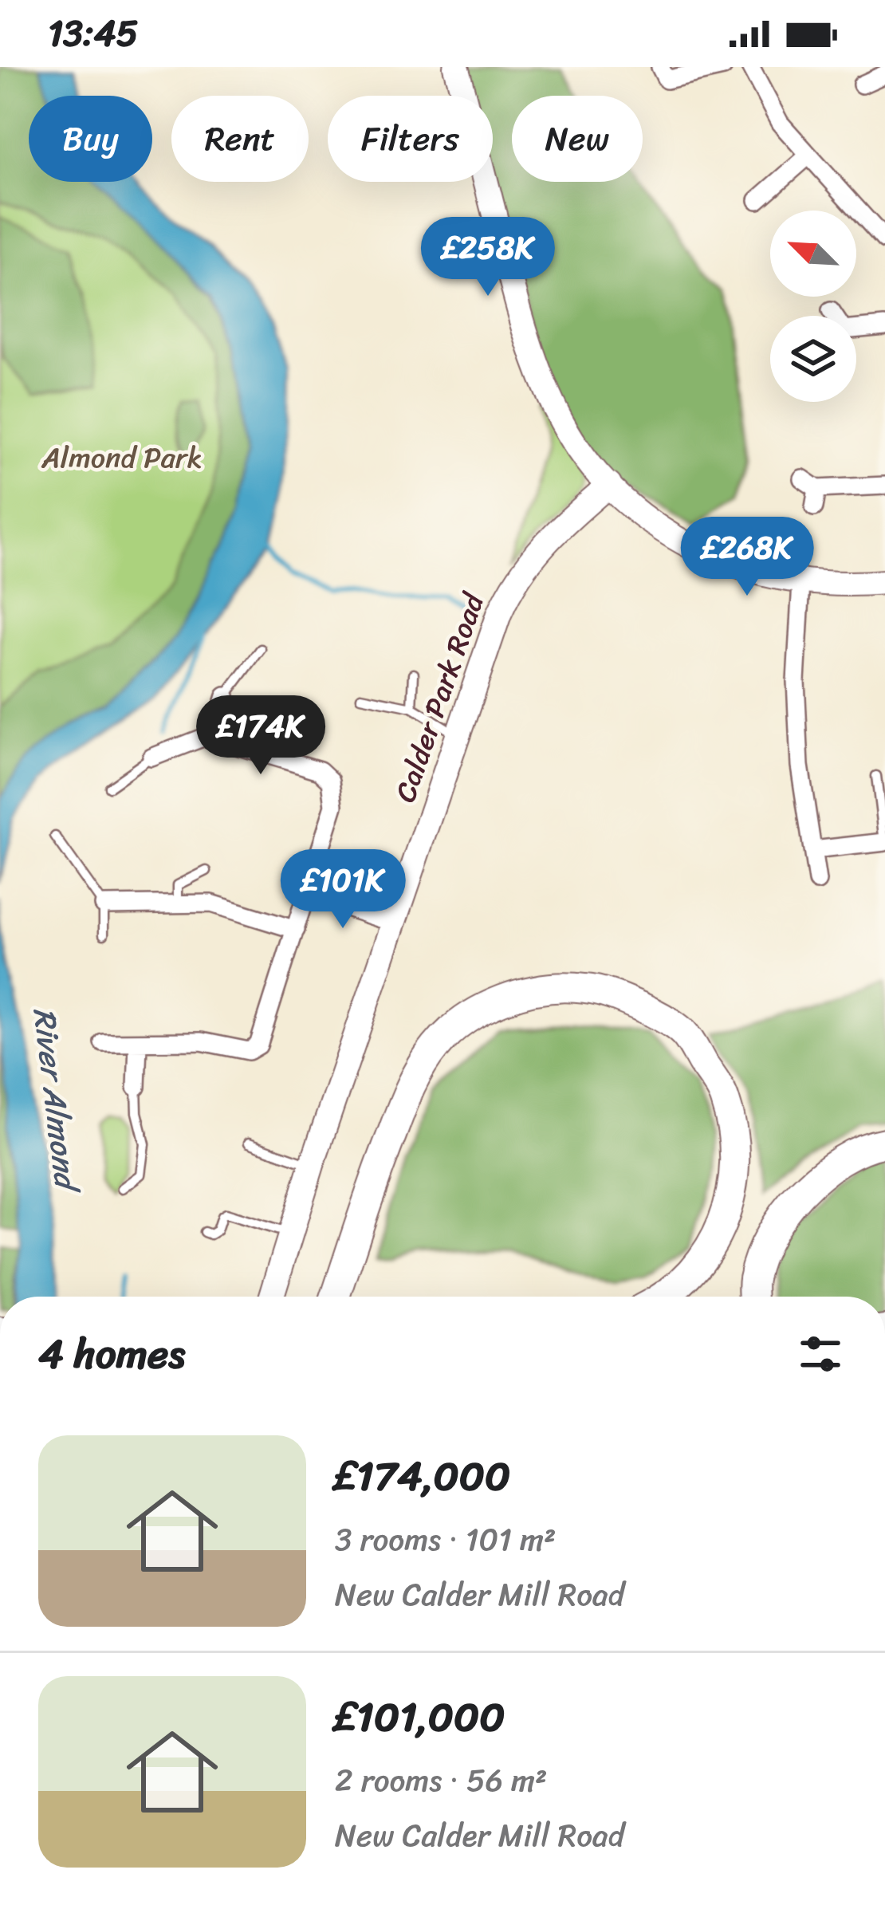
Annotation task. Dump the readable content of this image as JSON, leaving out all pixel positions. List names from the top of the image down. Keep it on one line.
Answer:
{"streets":{"main road":["Calder Park Road"]},"water":["River Almond"],"parks":["Almond Park"],"north":"top left","page":{"status":"13:45","chip":["Buy","Rent","Filters","New"],"price":["£258K","£268K","£174K","£101K"],"heading":"4 homes","list":[{"name":"£174,000","note":"3 rooms · 101 m² · New Calder Mill Road"},{"name":"£101,000","note":"2 rooms · 56 m² · New Calder Mill Road"}]}}
